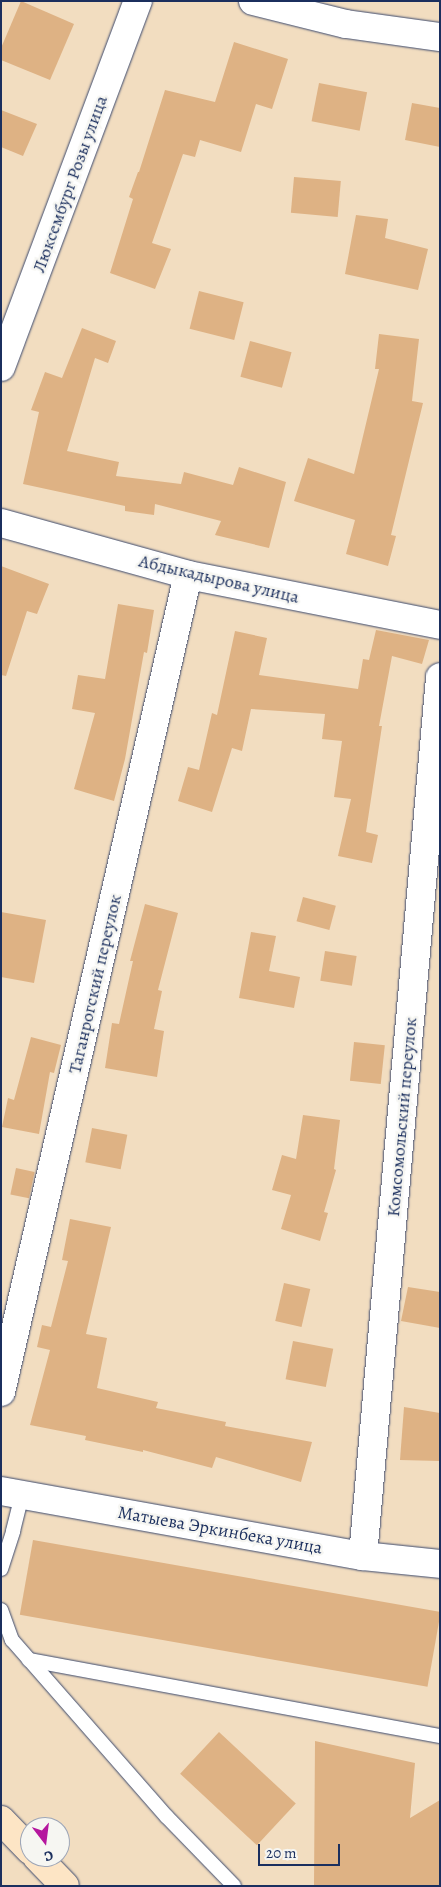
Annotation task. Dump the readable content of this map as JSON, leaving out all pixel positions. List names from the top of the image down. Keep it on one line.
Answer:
{"streets":{"street":["Люксембург Розы улица","Абдыкадырова улица","Таганрогский переулок","Комсомольский переулок","Матыева Эркинбека улица"]},"crossings":[["Абдыкадырова улица","Таганрогский переулок"],["Комсомольский переулок","Матыева Эркинбека улица"]],"scale_bar":"20 m","north":"bottom"}
